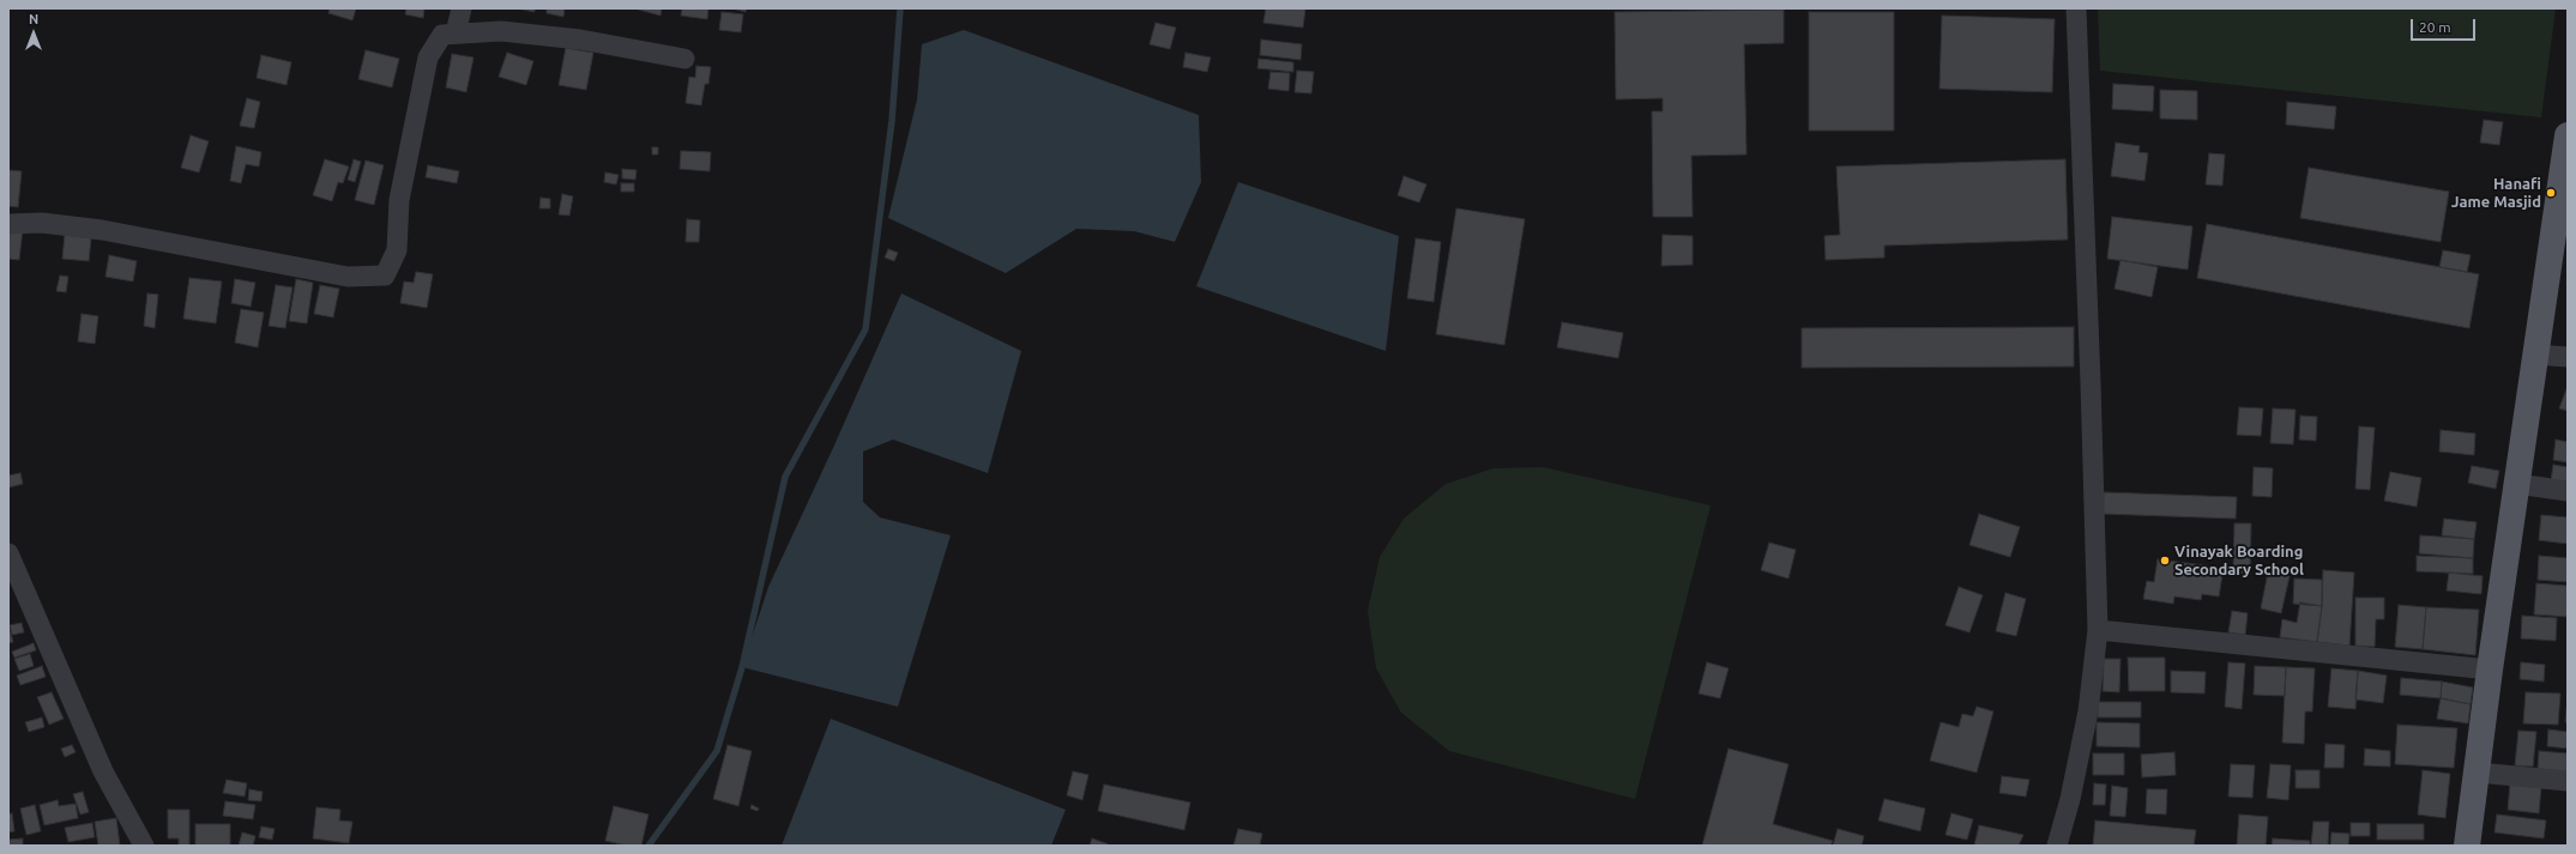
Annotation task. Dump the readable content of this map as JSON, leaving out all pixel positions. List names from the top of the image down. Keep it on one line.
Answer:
{"places":["Hanafi Jame Masjid","Vinayak Boarding Secondary School"],"scale_bar":"20 m","north":"top"}
